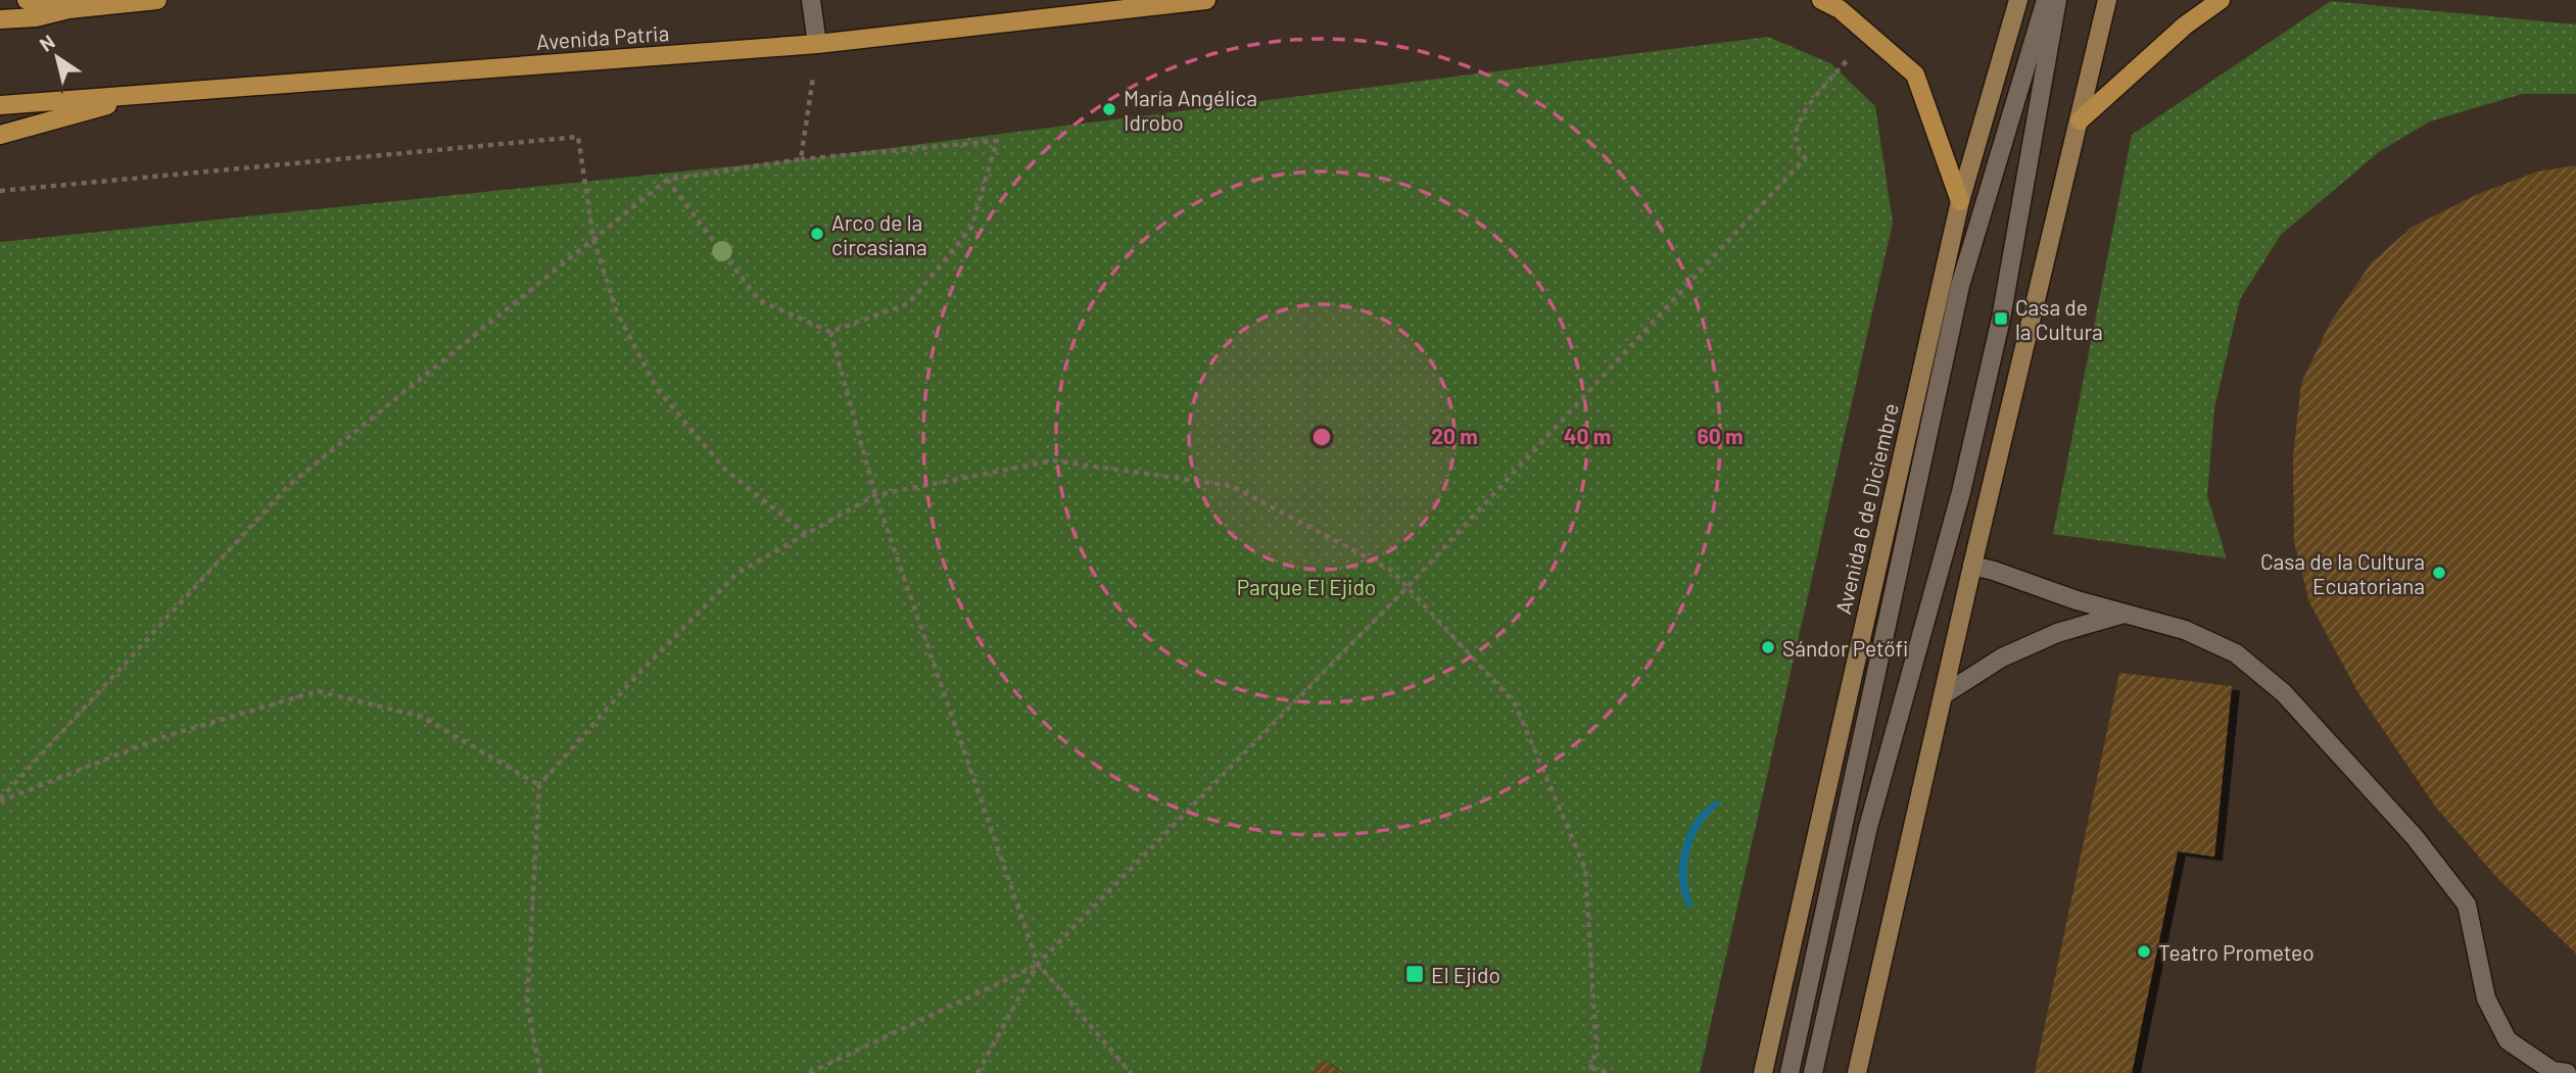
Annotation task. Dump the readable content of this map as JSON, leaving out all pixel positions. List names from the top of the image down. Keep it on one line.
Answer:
{"streets":{"main road":["Avenida Patria","Avenida 6 de Diciembre"]},"parks":["Parque El Ejido"],"places":{"other":["María Angélica Idrobo","Arco de la circasiana","Casa de la Cultura Ecuatoriana","Sándor Petőfi","Teatro Prometeo"],"transit":["Casa de la Cultura","El Ejido"]},"north":"top left","rings":["20 m","40 m","60 m"]}
